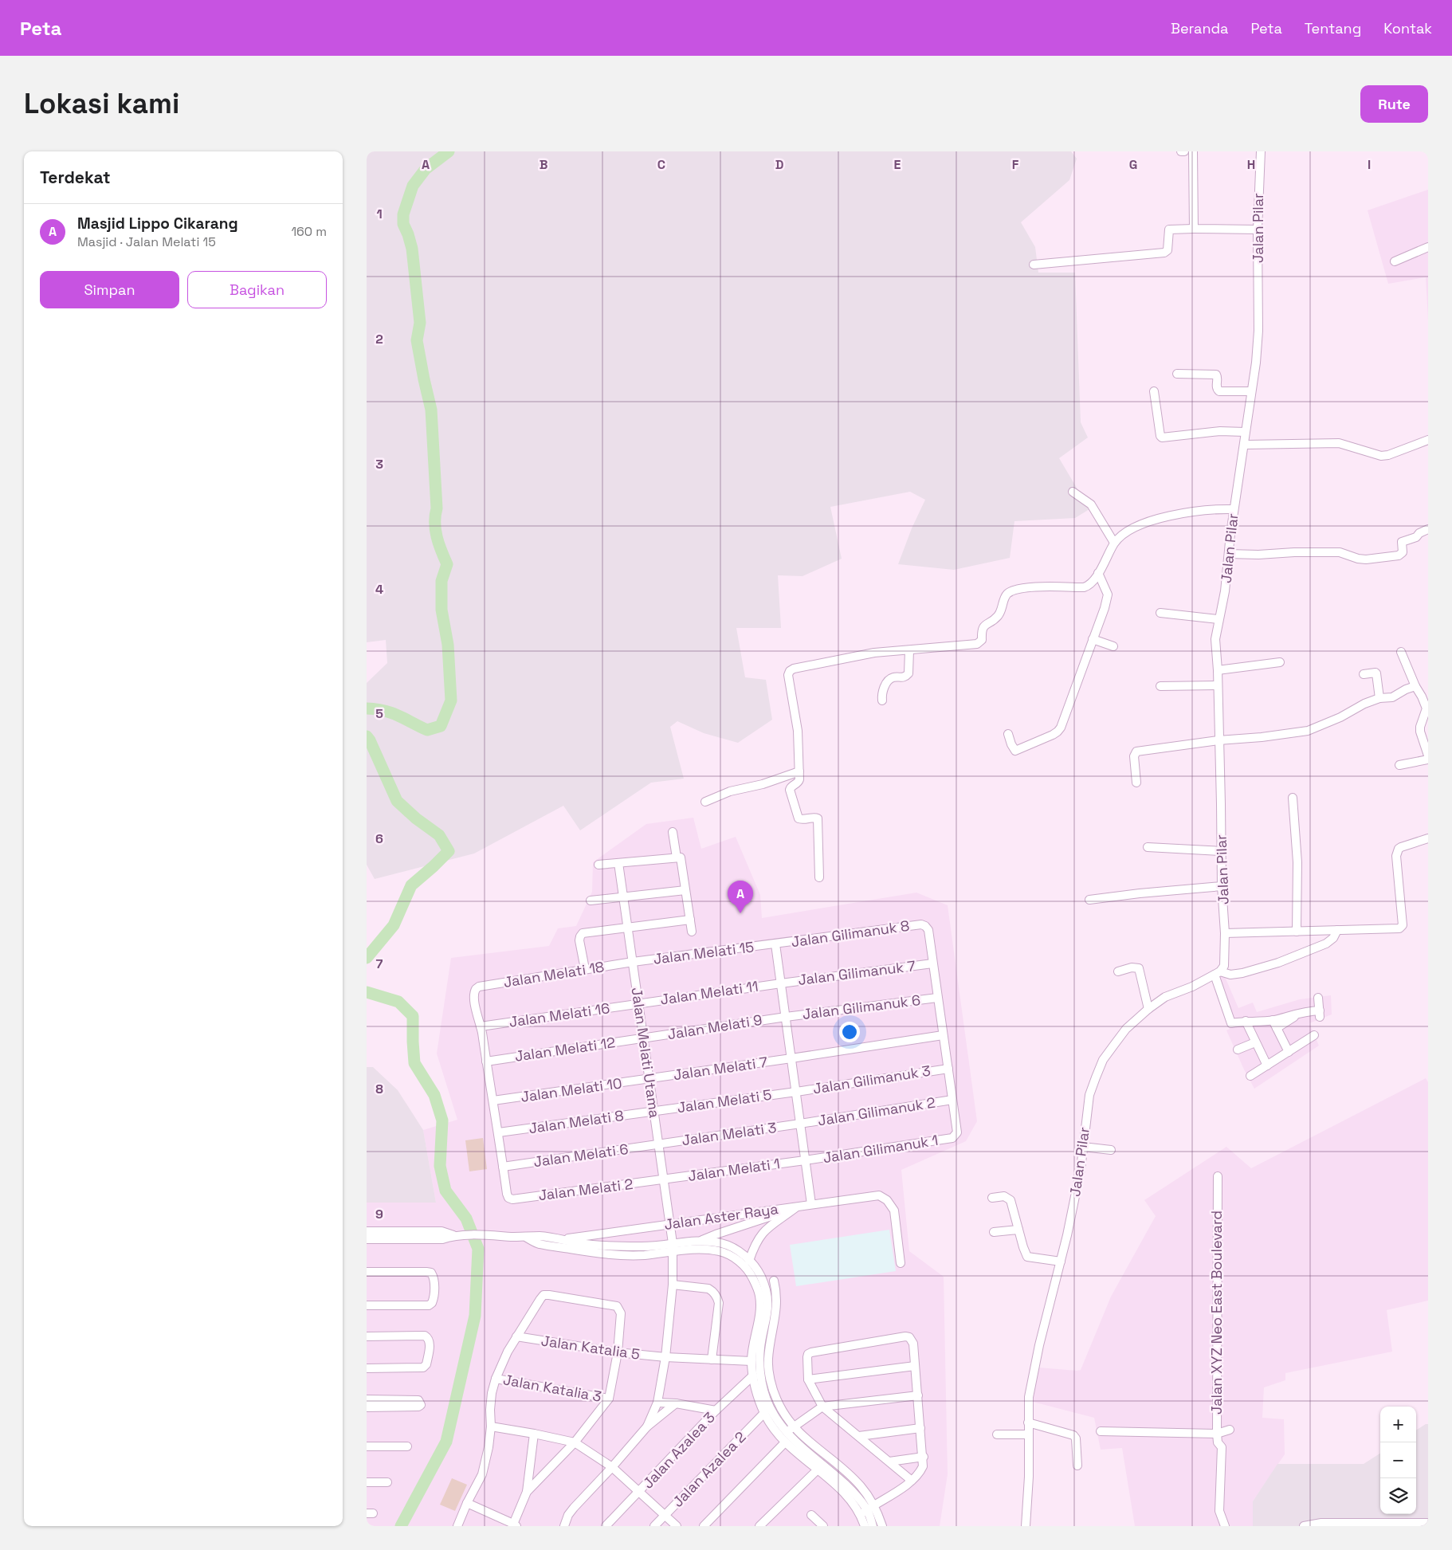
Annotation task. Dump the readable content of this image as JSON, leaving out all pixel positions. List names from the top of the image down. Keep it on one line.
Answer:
{"streets":{"street":["Jalan Pilar","Jalan Gilimanuk 8","Jalan Melati 15","Jalan Gilimanuk 7","Jalan Melati 18","Jalan Melati 11","Jalan Gilimanuk 6","Jalan Melati 16","Jalan Melati 9","Jalan Melati 12","Jalan Melati Utama","Jalan Melati 7","Jalan Gilimanuk 3","Jalan Melati 10","Jalan Melati 5","Jalan Gilimanuk 2","Jalan Melati 8","Jalan Melati 3","Jalan Gilimanuk 1","Jalan Melati 6","Jalan Melati 1","Jalan Melati 2","Jalan Aster Raya","Jalan XYZ Neo East Boulevard","Jalan Katalia 5","Jalan Katalia 3","Jalan Azalea 3","Jalan Azalea 2"]},"crossings":[["Jalan Gilimanuk 8","Jalan Melati 15"],["Jalan Gilimanuk 8","Jalan Gilimanuk 7"],["Jalan Melati 15","Jalan Melati 18"],["Jalan Melati 15","Jalan Melati Utama"],["Jalan Gilimanuk 7","Jalan Melati 11"],["Jalan Melati 18","Jalan Melati 16"],["Jalan Melati 18","Jalan Melati Utama"],["Jalan Melati 11","Jalan Melati 16"],["Jalan Melati 11","Jalan Melati Utama"],["Jalan Gilimanuk 6","Jalan Melati 9"],["Jalan Melati 16","Jalan Melati Utama"],["Jalan Melati 9","Jalan Melati 12"],["Jalan Melati 9","Jalan Melati Utama"],["Jalan Melati 12","Jalan Melati Utama"],["Jalan Melati Utama","Jalan Melati 7"],["Jalan Melati Utama","Jalan Melati 10"],["Jalan Melati Utama","Jalan Melati 5"],["Jalan Melati Utama","Jalan Melati 8"],["Jalan Melati Utama","Jalan Melati 3"],["Jalan Melati Utama","Jalan Melati 6"],["Jalan Melati Utama","Jalan Melati 1"],["Jalan Melati Utama","Jalan Melati 2"],["Jalan Melati Utama","Jalan Aster Raya"],["Jalan Melati Utama","Jalan Katalia 5"],["Jalan Melati 7","Jalan Melati 10"],["Jalan Gilimanuk 3","Jalan Melati 5"],["Jalan Melati 5","Jalan Melati 8"],["Jalan Gilimanuk 2","Jalan Melati 3"],["Jalan Gilimanuk 2","Jalan Gilimanuk 1"],["Jalan Melati 3","Jalan Melati 6"],["Jalan Gilimanuk 1","Jalan Melati 1"],["Jalan Melati 6","Jalan Melati 2"],["Jalan Melati 1","Jalan Melati 2"],["Jalan Aster Raya","Jalan Katalia 5"]],"page":{"header":"Peta","nav":["Beranda","Peta","Tentang","Kontak"],"buttons":["Rute",["Simpan","Bagikan"]],"title":"Lokasi kami","heading":"Terdekat","list":[{"mark":"A","name":"Masjid Lippo Cikarang","note":"Masjid · Jalan Melati 15","value":"160 m"}],"pins":"A","map_buttons":["+","−"]},"grid":{"columns":["A","B","C","D","E","F","G","H","I"],"rows":["1","2","3","4","5","6","7","8","9"]}}
